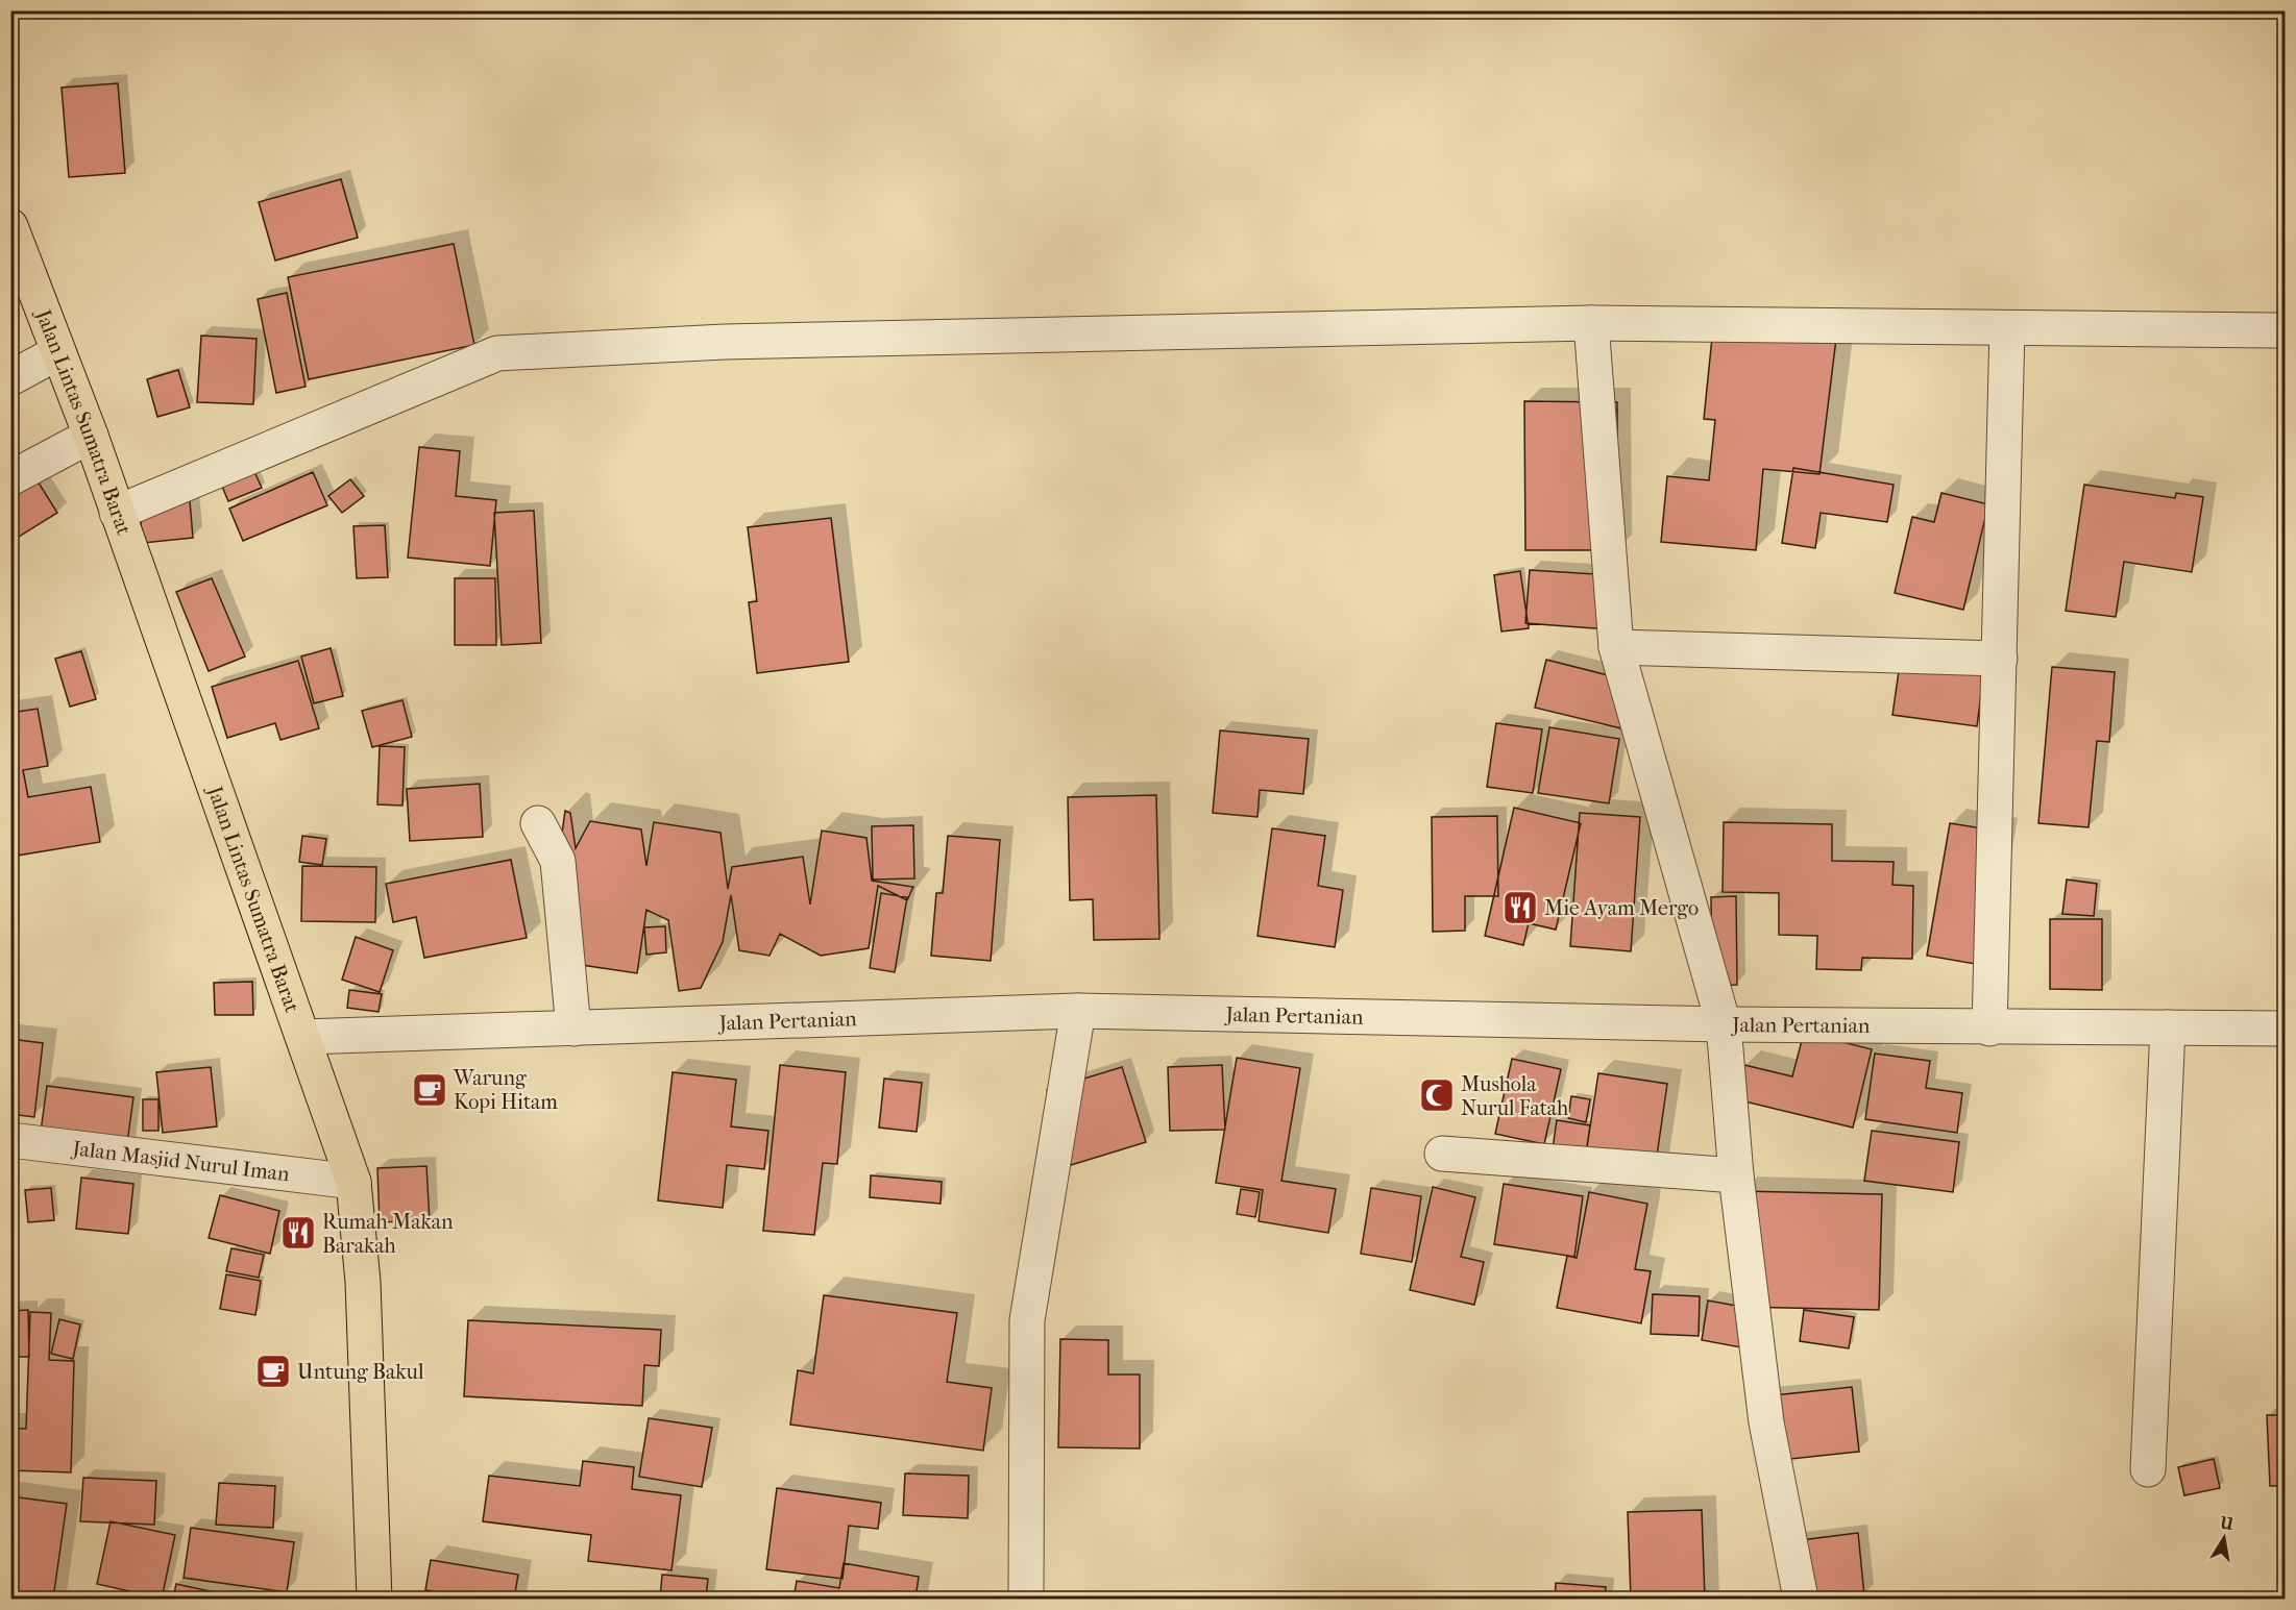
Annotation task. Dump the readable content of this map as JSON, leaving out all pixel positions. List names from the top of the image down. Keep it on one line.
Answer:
{"streets":{"highway":["Jalan Lintas Sumatra Barat"],"street":["Jalan Pertanian","Jalan Masjid Nurul Iman"]},"crossings":[["Jalan Lintas Sumatra Barat","Jalan Pertanian"],["Jalan Lintas Sumatra Barat","Jalan Masjid Nurul Iman"]],"places":{"restaurant":["Mie Ayam Mergo","Rumah Makan Barakah"],"cafe":["Warung Kopi Hitam","Untung Bakul"],"mosque":["Mushola Nurul Fatah"]},"north":"top"}
